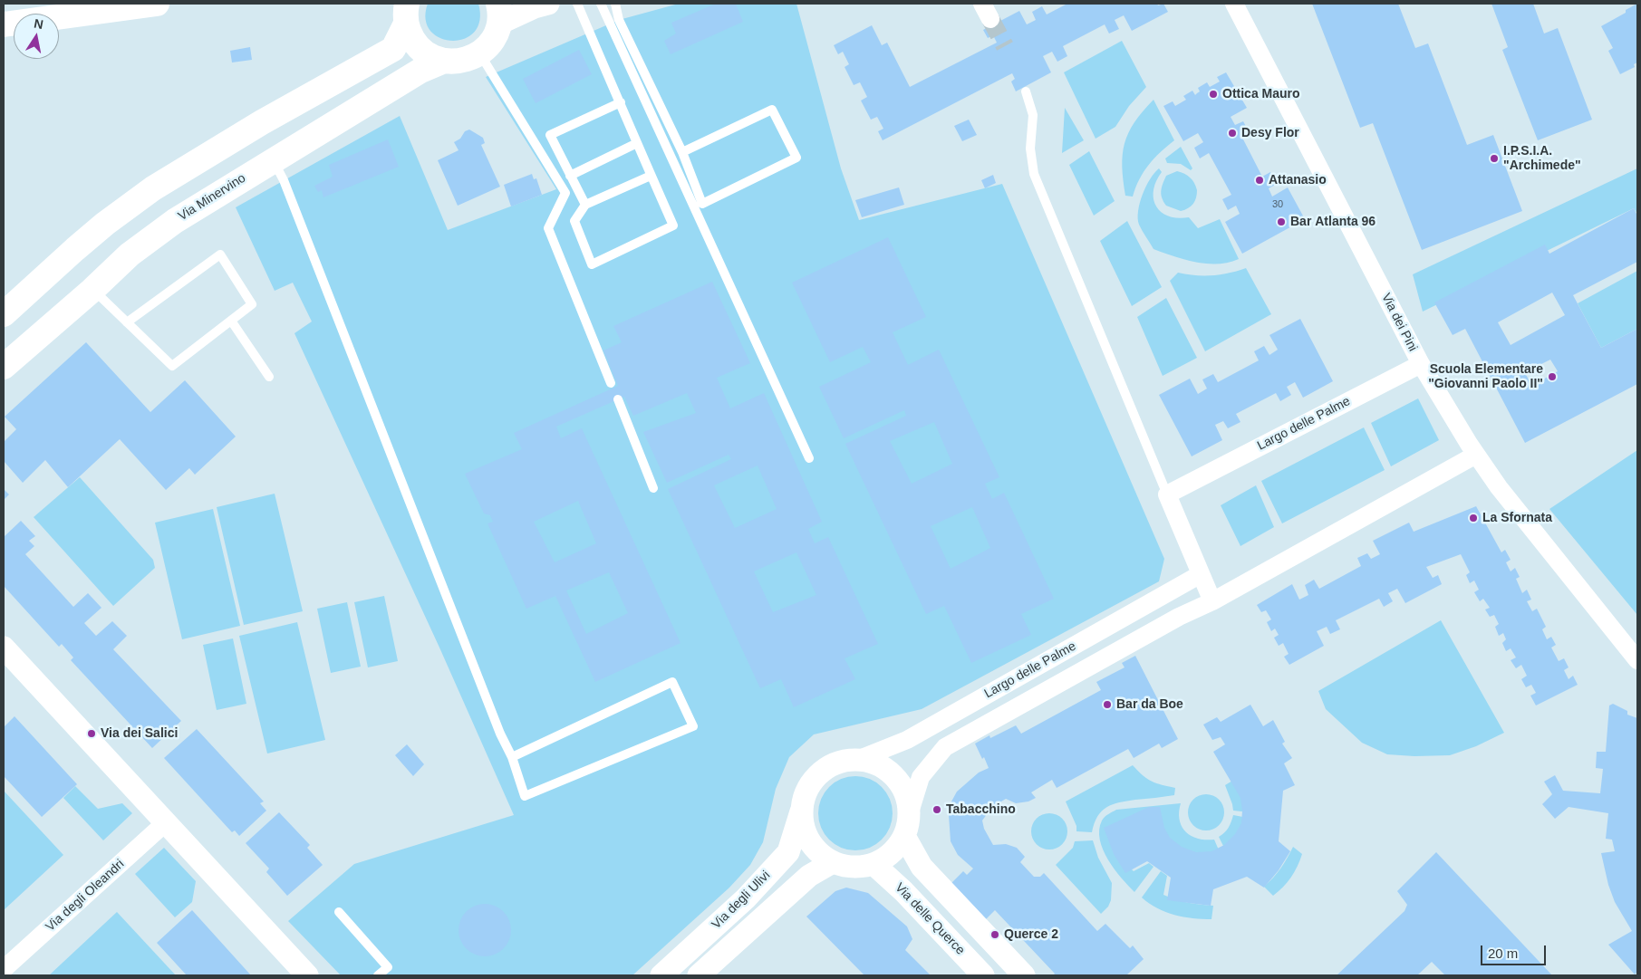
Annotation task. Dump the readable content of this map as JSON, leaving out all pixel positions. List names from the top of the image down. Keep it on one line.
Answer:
{"streets":{"main road":["Via Minervino"],"street":["Via dei Pini","Largo delle Palme","Via degli Oleandri","Via degli Ulivi","Via delle Querce"]},"crossings":[["Via dei Pini","Largo delle Palme"],["Largo delle Palme","Via degli Ulivi"],["Largo delle Palme","Via delle Querce"],["Via degli Ulivi","Via delle Querce"]],"places":["Ottica Mauro","Desy Flor","I.P.S.I.A. \"Archimede\"","Attanasio","Bar Atlanta 96","Scuola Elementare \"Giovanni Paolo II\"","La Sfornata","Bar da Boe","Via dei Salici","Tabacchino","Querce 2"],"house_numbers":["30"],"scale_bar":"20 m","north":"top"}
